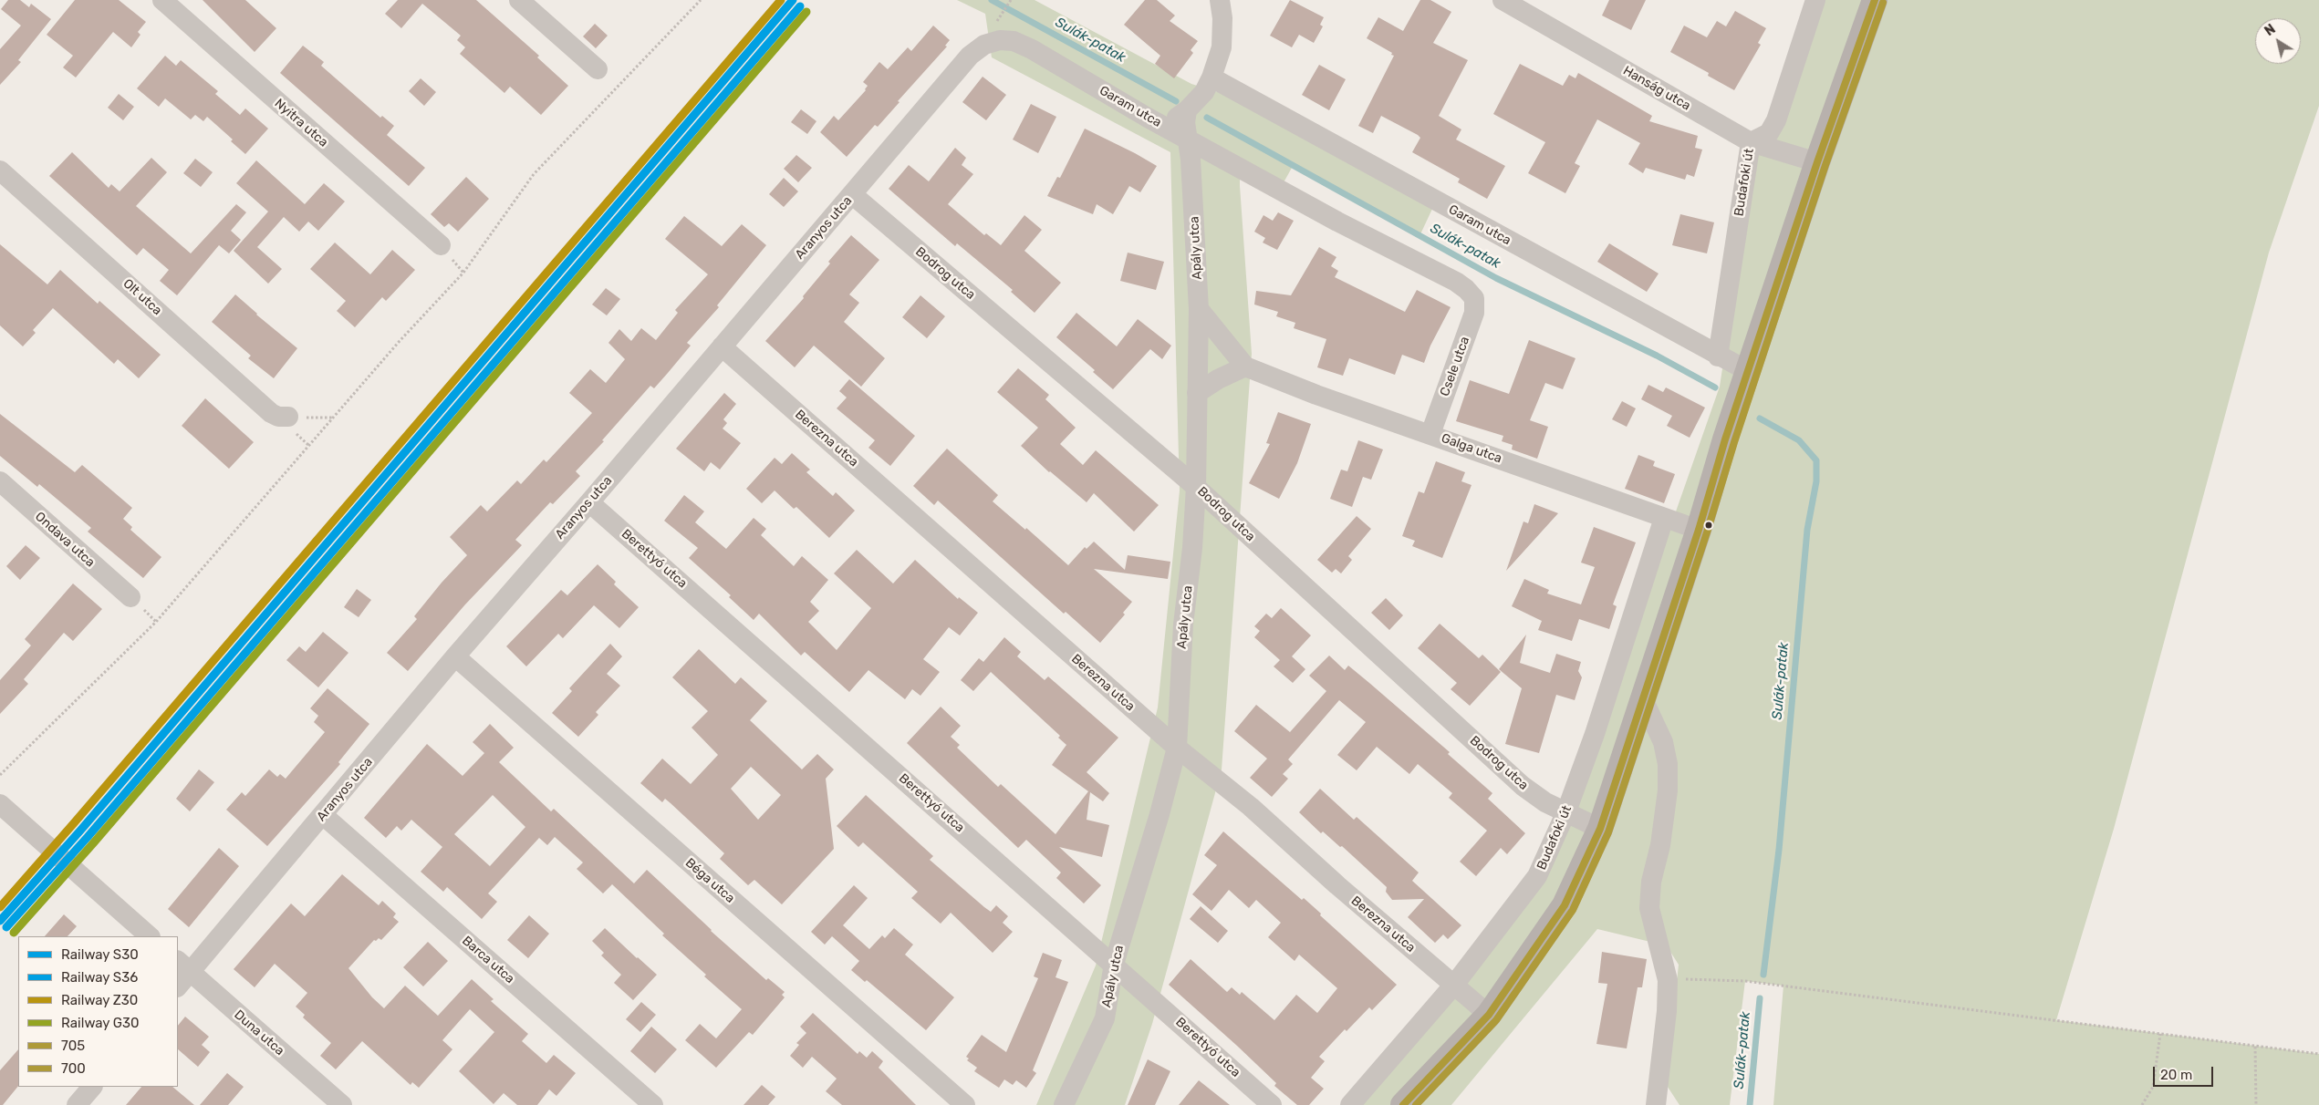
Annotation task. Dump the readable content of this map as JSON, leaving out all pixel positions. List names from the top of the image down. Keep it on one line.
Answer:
{"streets":{"street":["Hanság utca","Garam utca","Nyitra utca","Budafoki út","Aranyos utca","Apály utca","Bodrog utca","Olt utca","Csele utca","Berezna utca","Galga utca","Ondava utca","Berettyó utca","Béga utca","Barca utca","Duna utca"]},"crossings":[["Hanság utca","Budafoki út"],["Garam utca","Budafoki út"],["Garam utca","Aranyos utca"],["Garam utca","Apály utca"],["Garam utca","Csele utca"],["Budafoki út","Bodrog utca"],["Budafoki út","Berezna utca"],["Budafoki út","Galga utca"],["Aranyos utca","Bodrog utca"],["Aranyos utca","Berezna utca"],["Aranyos utca","Berettyó utca"],["Aranyos utca","Béga utca"],["Aranyos utca","Barca utca"],["Aranyos utca","Duna utca"],["Apály utca","Bodrog utca"],["Apály utca","Berezna utca"],["Apály utca","Galga utca"],["Apály utca","Berettyó utca"],["Csele utca","Galga utca"]],"water":["Sulák-patak"],"lines":["rail line S30","rail line Z30","transit line 705","transit line 700","rail line S36","rail line G30"],"legend":["Railway S30","Railway S36","Railway Z30","Railway G30","705","700"],"scale_bar":"20 m","north":"top left"}
